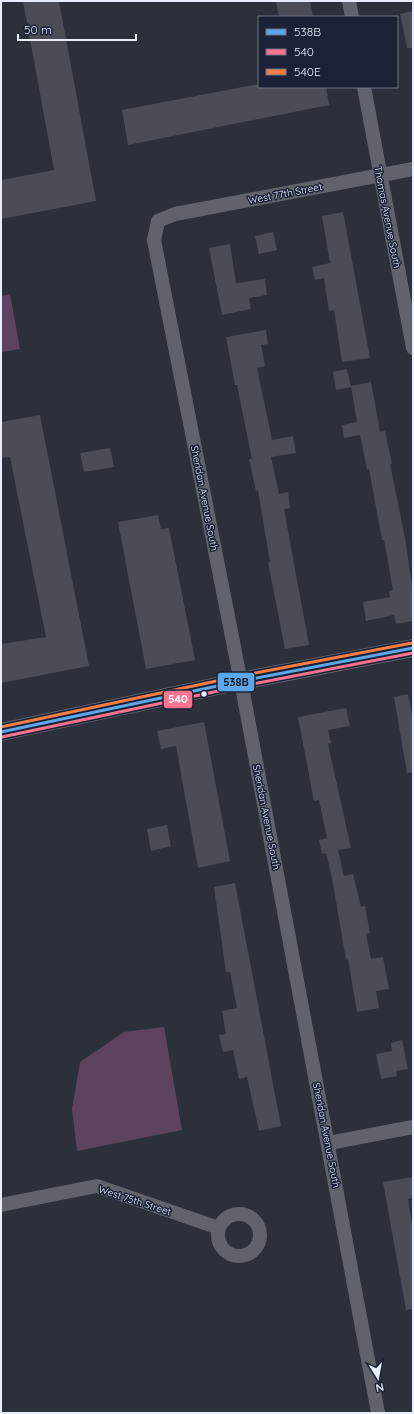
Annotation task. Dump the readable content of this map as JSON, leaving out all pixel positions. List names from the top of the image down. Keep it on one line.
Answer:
{"streets":{"street":["West 77th Street","Thomas Avenue South","Sheridan Avenue South","West 75th Street"]},"crossings":[["West 77th Street","Thomas Avenue South"],["West 77th Street","Sheridan Avenue South"]],"lines":["transit line 540E","transit line 538B","transit line 540"],"legend":["538B","540","540E"],"scale_bar":"50 m","north":"bottom"}
